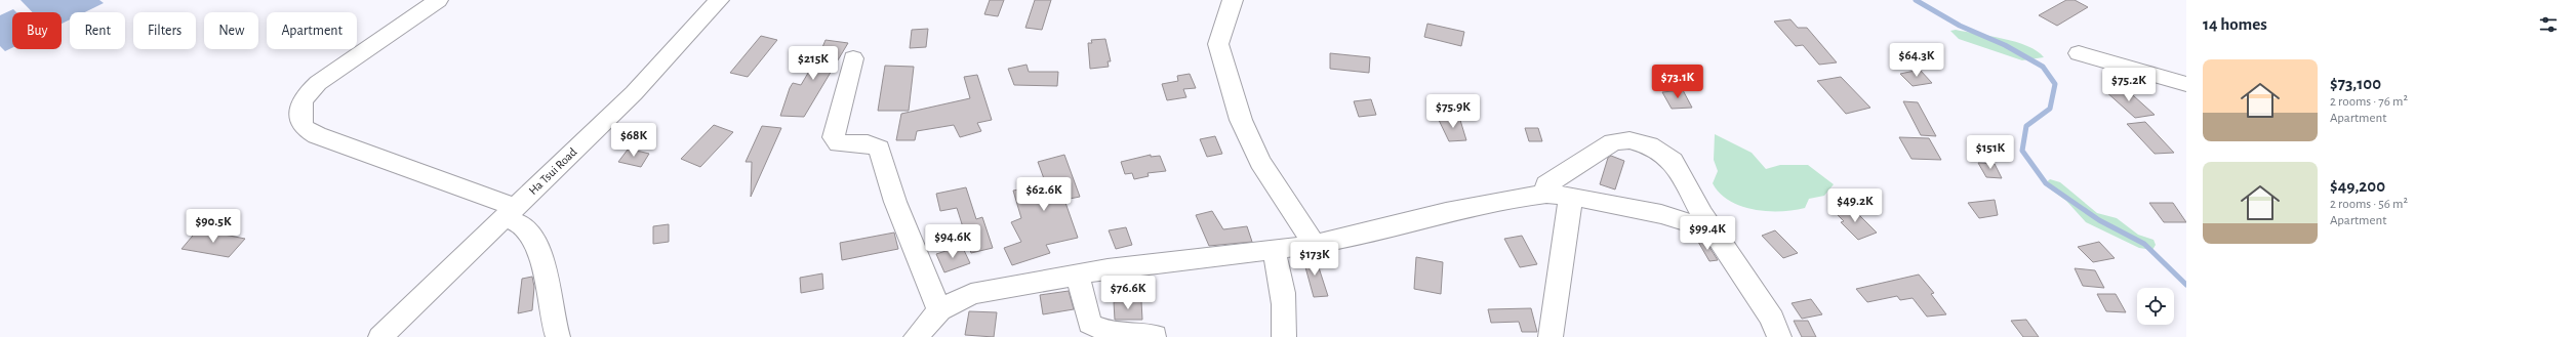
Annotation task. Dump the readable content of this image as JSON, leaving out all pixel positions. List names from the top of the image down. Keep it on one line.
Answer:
{"streets":{"street":["Ha Tsui Road"]},"page":{"heading":"14 homes","chip":["Buy","Rent","Filters","New","Apartment"],"price":["$64.3K","$215K","$73.1K","$75.2K","$75.9K","$68K","$151K","$62.6K","$49.2K","$90.5K","$99.4K","$94.6K","$173K","$76.6K"],"list":[{"name":"$73,100","note":"2 rooms · 76 m² · Apartment"},{"name":"$49,200","note":"2 rooms · 56 m² · Apartment"}]}}
